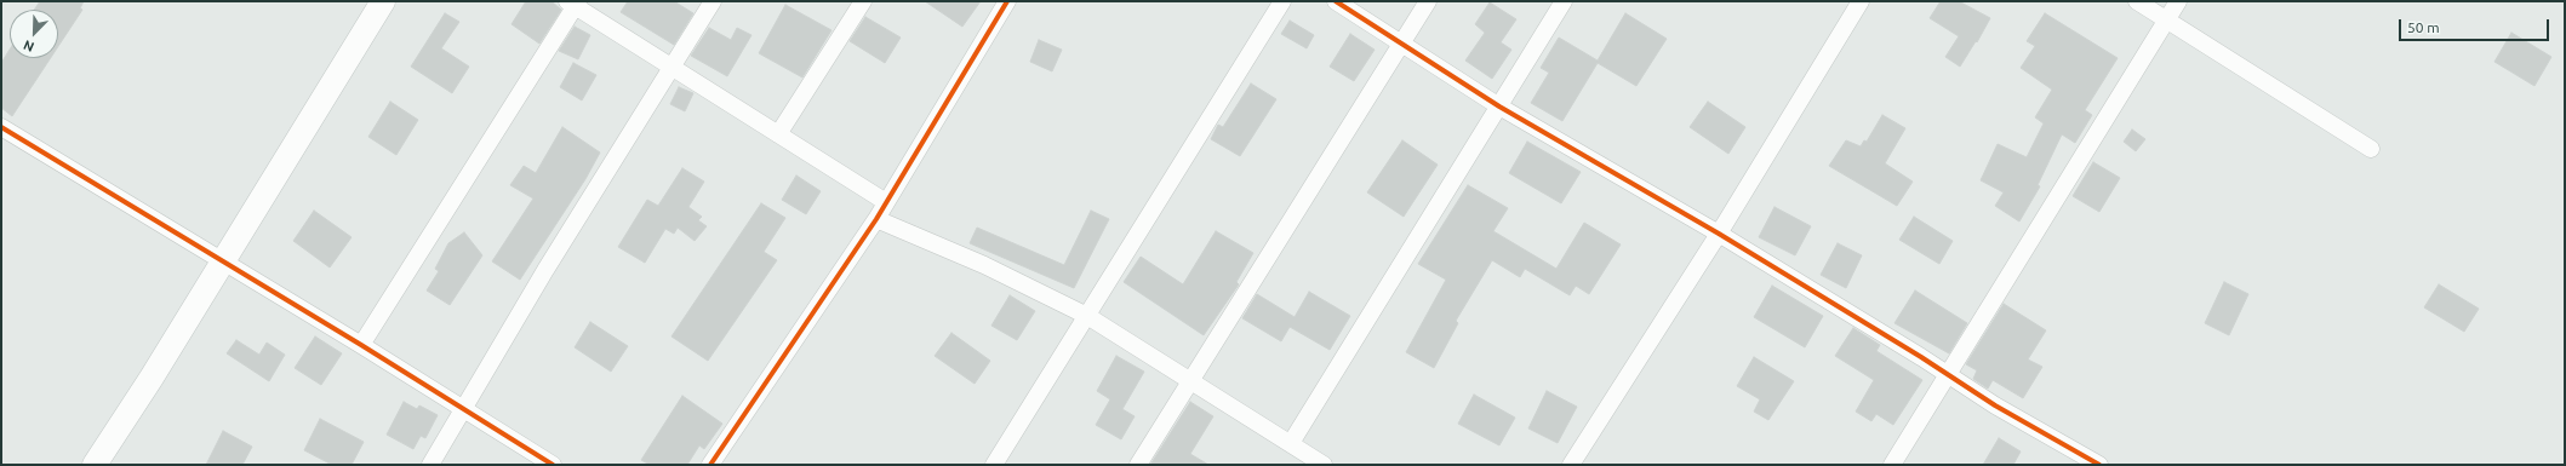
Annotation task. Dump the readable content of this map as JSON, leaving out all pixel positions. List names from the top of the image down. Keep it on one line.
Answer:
{"scale_bar":"50 m","north":"bottom left"}
